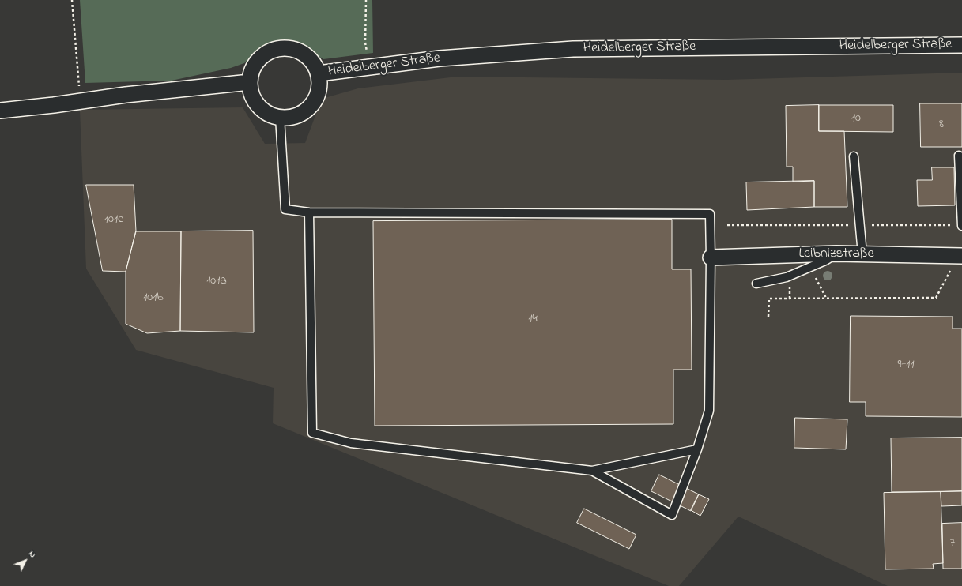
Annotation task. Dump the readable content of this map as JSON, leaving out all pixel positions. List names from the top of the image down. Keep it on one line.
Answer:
{"streets":{"street":["Heidelberger Straße","Leibnizstraße"]},"house_numbers":["10","8","101c","101a","101b","14","9-11","7"],"north":"top right"}
